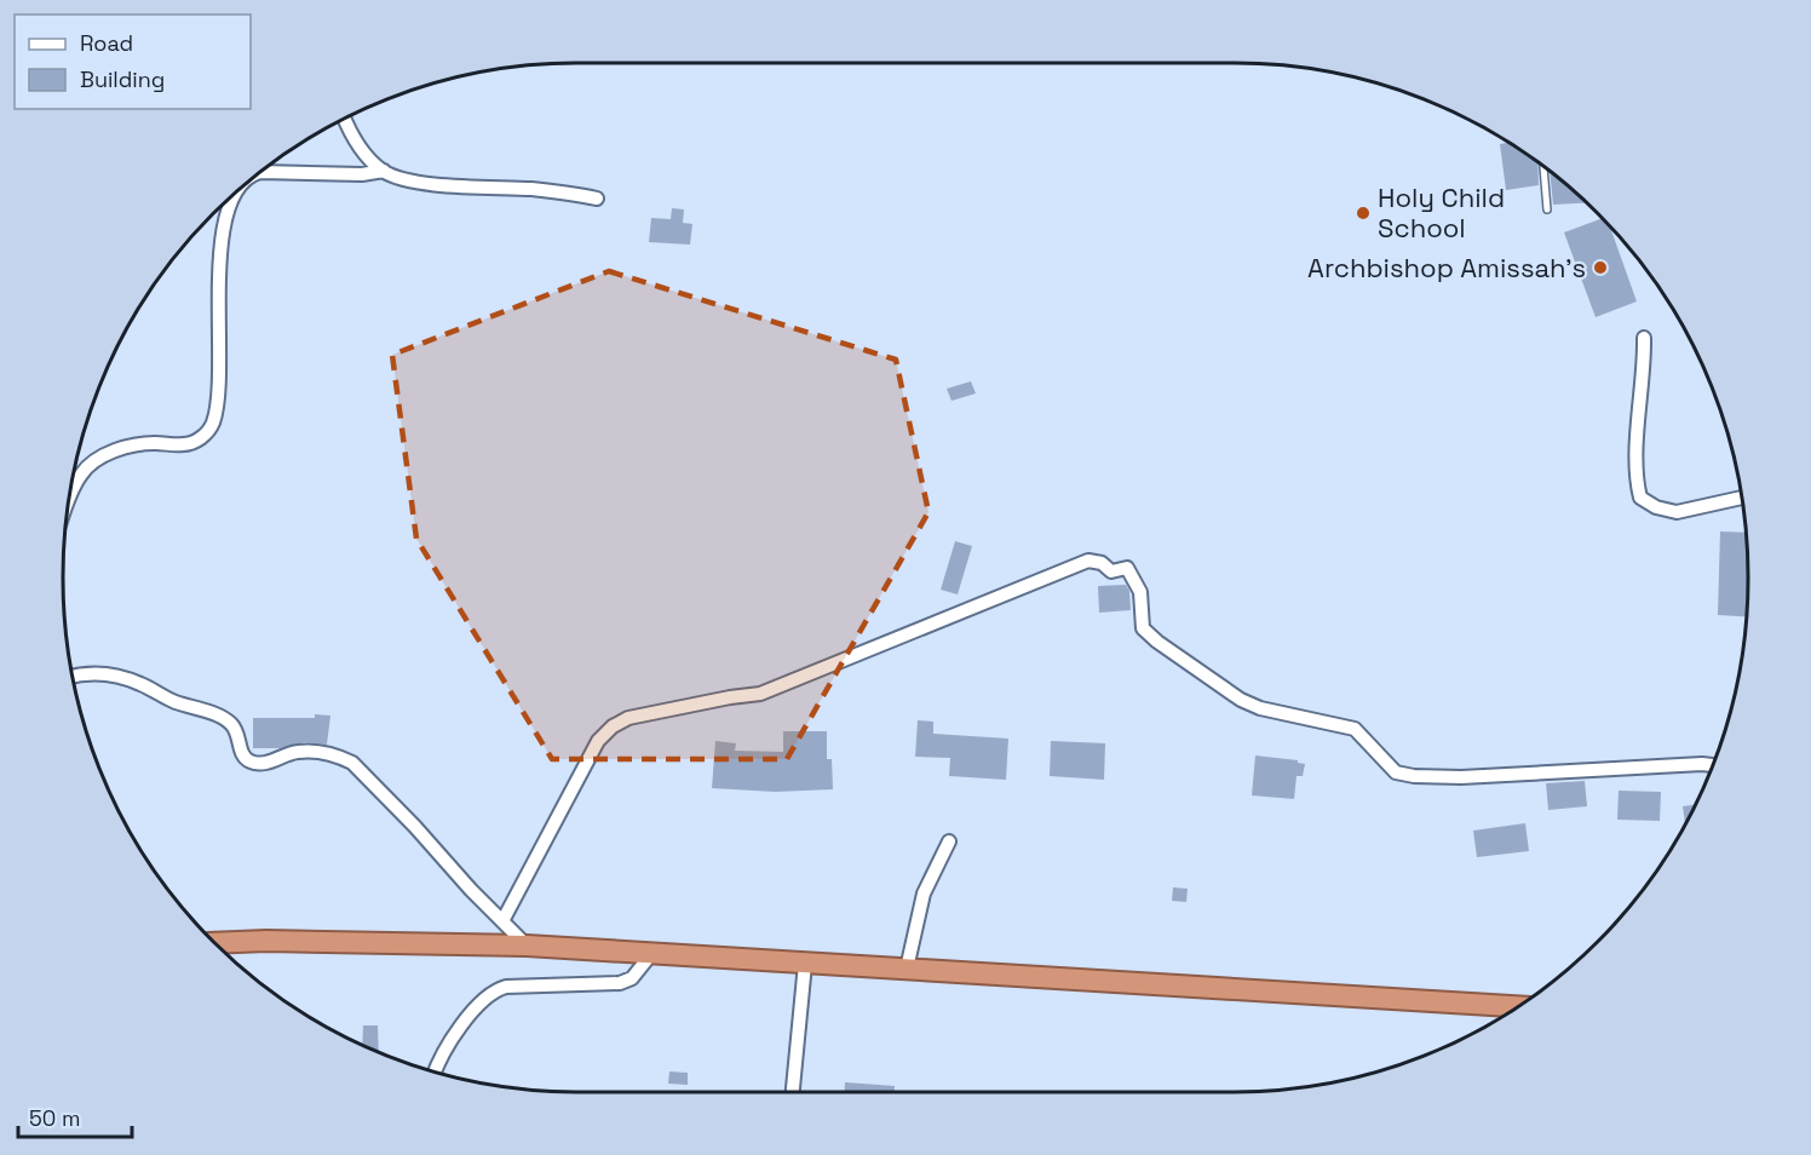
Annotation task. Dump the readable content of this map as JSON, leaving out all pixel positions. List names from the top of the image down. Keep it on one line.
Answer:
{"places":["Holy Child School","Archbishop Amissah's"],"legend":["Road","Building"],"scale_bar":"50 m"}
